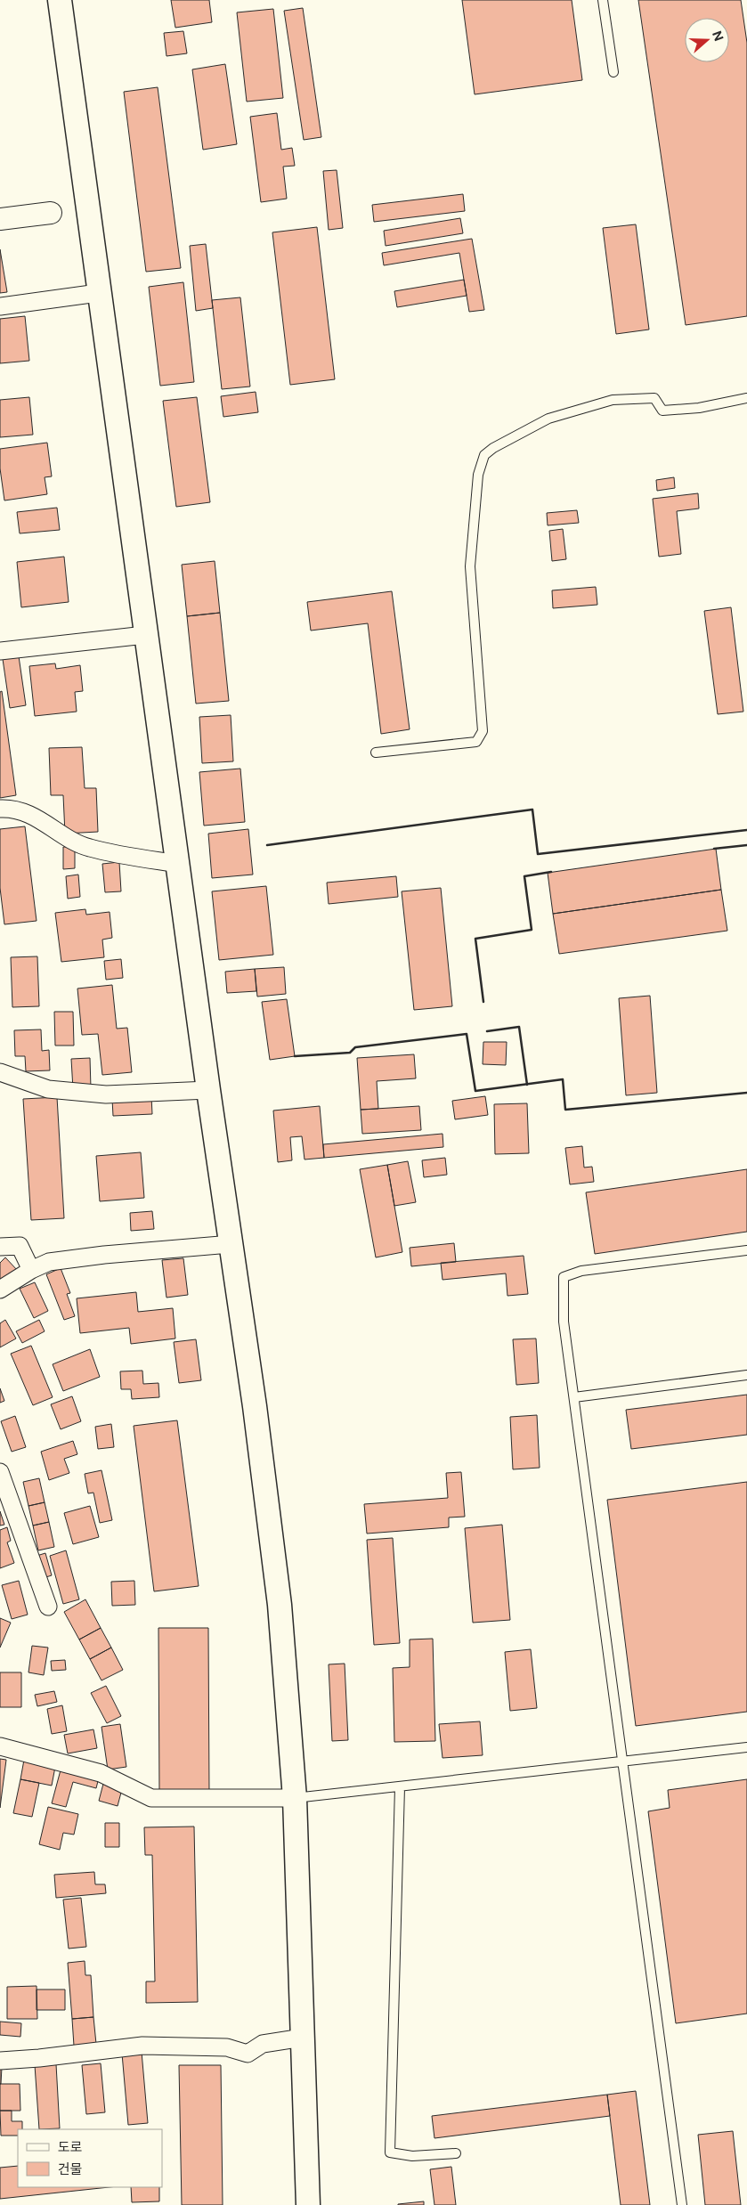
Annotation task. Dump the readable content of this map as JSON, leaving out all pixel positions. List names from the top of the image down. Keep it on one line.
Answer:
{"legend":["도로","건물"],"north":"right"}
